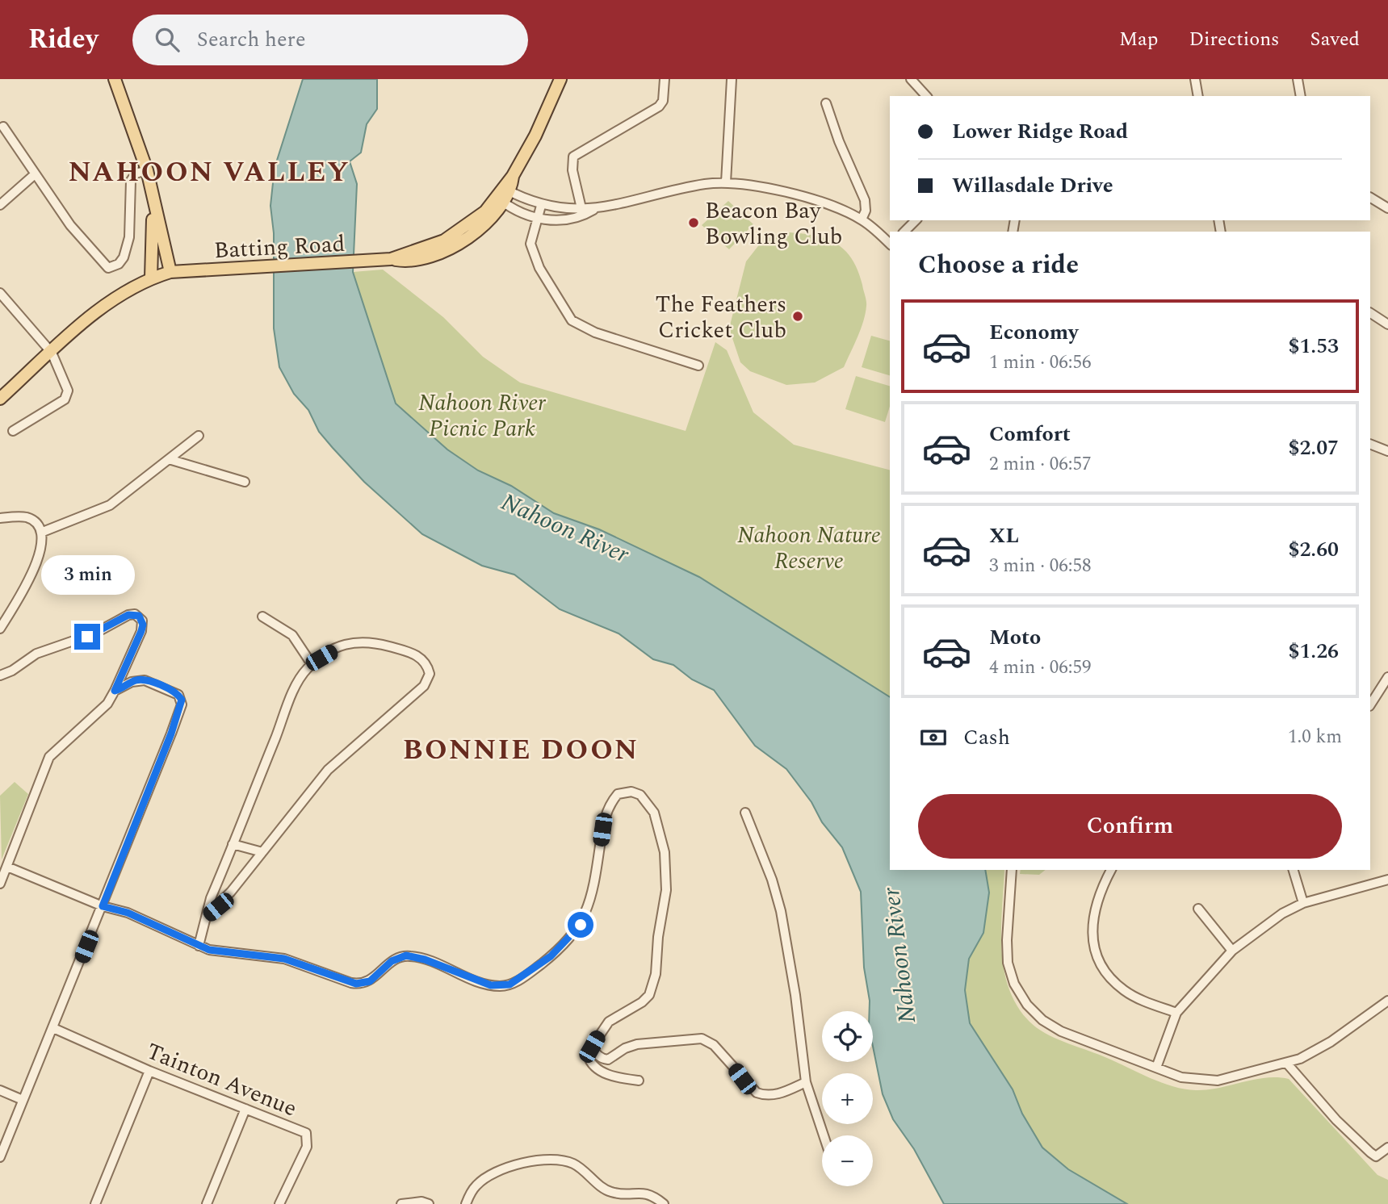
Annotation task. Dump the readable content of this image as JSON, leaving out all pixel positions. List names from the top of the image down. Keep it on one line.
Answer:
{"streets":{"main road":["Batting Road"],"street":["Tainton Avenue"]},"districts":["NAHOON VALLEY","BONNIE DOON"],"water":["Nahoon River"],"parks":["Nahoon River Picnic Park","Nahoon Nature Reserve"],"places":["Beacon Bay Bowling Club","The Feathers Cricket Club"],"page":{"header":"Ridey","search":"Search here","nav":["Map","Directions","Saved"],"banner":["Lower Ridge Road","Willasdale Drive"],"heading":"Choose a ride","list":[{"name":"Economy","note":"1 min · 06:56","value":"$1.53"},{"name":"Comfort","note":"2 min · 06:57","value":"$2.07"},{"name":"XL","note":"3 min · 06:58","value":"$2.60"},{"name":"Moto","note":"4 min · 06:59","value":"$1.26"}],"bubble":"3 min","pay":["Cash","1.0 km"],"buttons":"Confirm","map_buttons":["+","−"]}}
